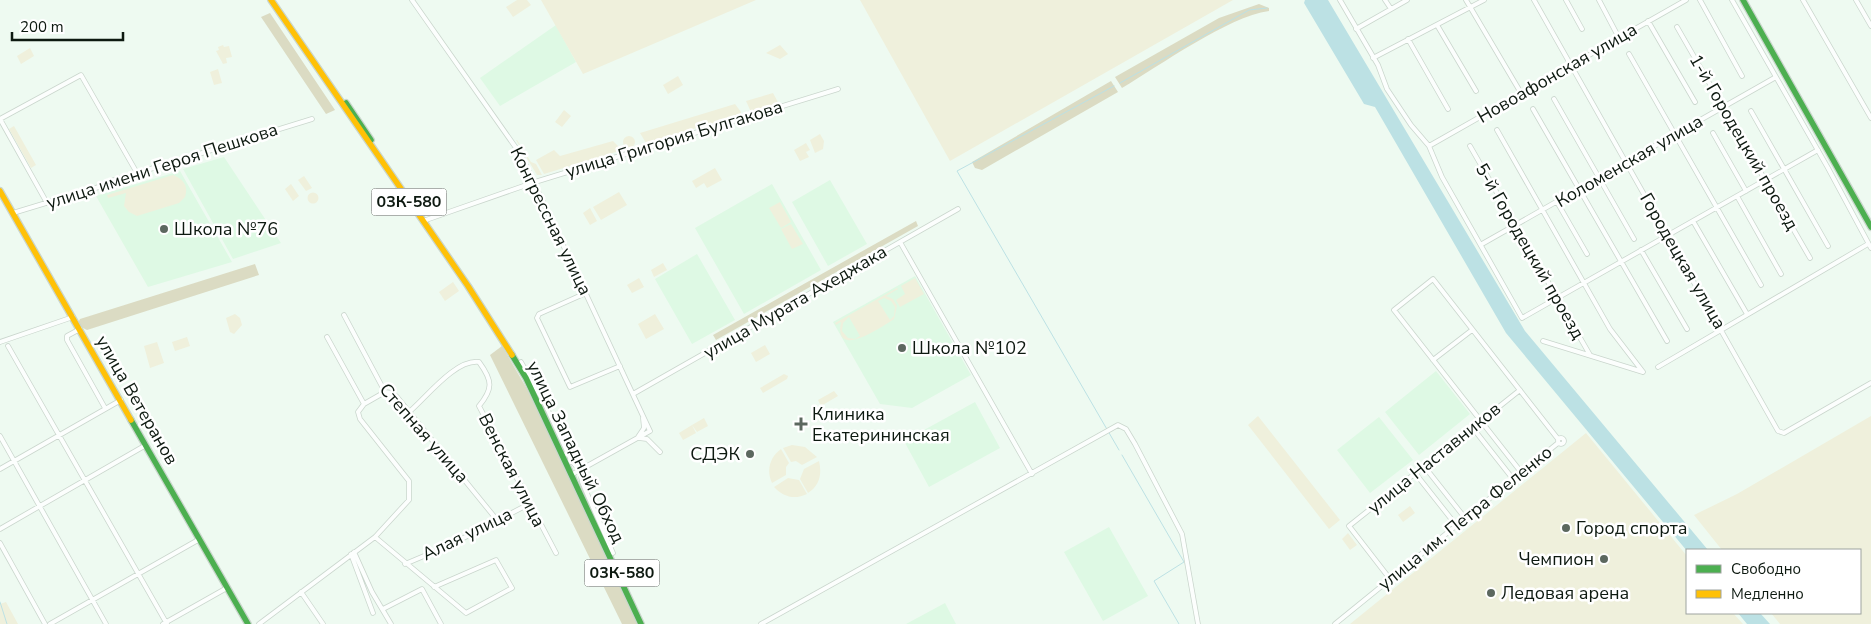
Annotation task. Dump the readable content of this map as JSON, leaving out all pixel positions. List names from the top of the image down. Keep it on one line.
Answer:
{"streets":{"main road":["03К-580","улица Ветеранов","улица Западный Обход"],"street":["Новоафонская улица","улица Григория Булгакова","1-й Городецкий проезд","Коломенская улица","улица имени Героя Пешкова","Конгрессная улица","5-й Городецкий проезд","Городецкая улица","улица Мурата Ахеджака","Степная улица","улица Наставников","Венская улица","улица им. Петра Феленко","Алая улица"]},"crossings":[["Новоафонская улица","Городецкая улица"],["улица Григория Булгакова","Конгрессная улица"],["улица Григория Булгакова","улица Западный Обход"],["1-й Городецкий проезд","Коломенская улица"],["Коломенская улица","5-й Городецкий проезд"],["Коломенская улица","Городецкая улица"],["улица имени Героя Пешкова","улица Ветеранов"],["Конгрессная улица","улица Мурата Ахеджака"],["Степная улица","Венская улица"],["Степная улица","Алая улица"],["улица Наставников","улица им. Петра Феленко"],["Венская улица","Алая улица"]],"places":{"other":["Школа №76","Школа №102","СДЭК","Город спорта","Чемпион","Ледовая арена"],"health":["Клиника Екатерининская"]},"legend":["Свободно","Медленно"],"scale_bar":"200 m"}
